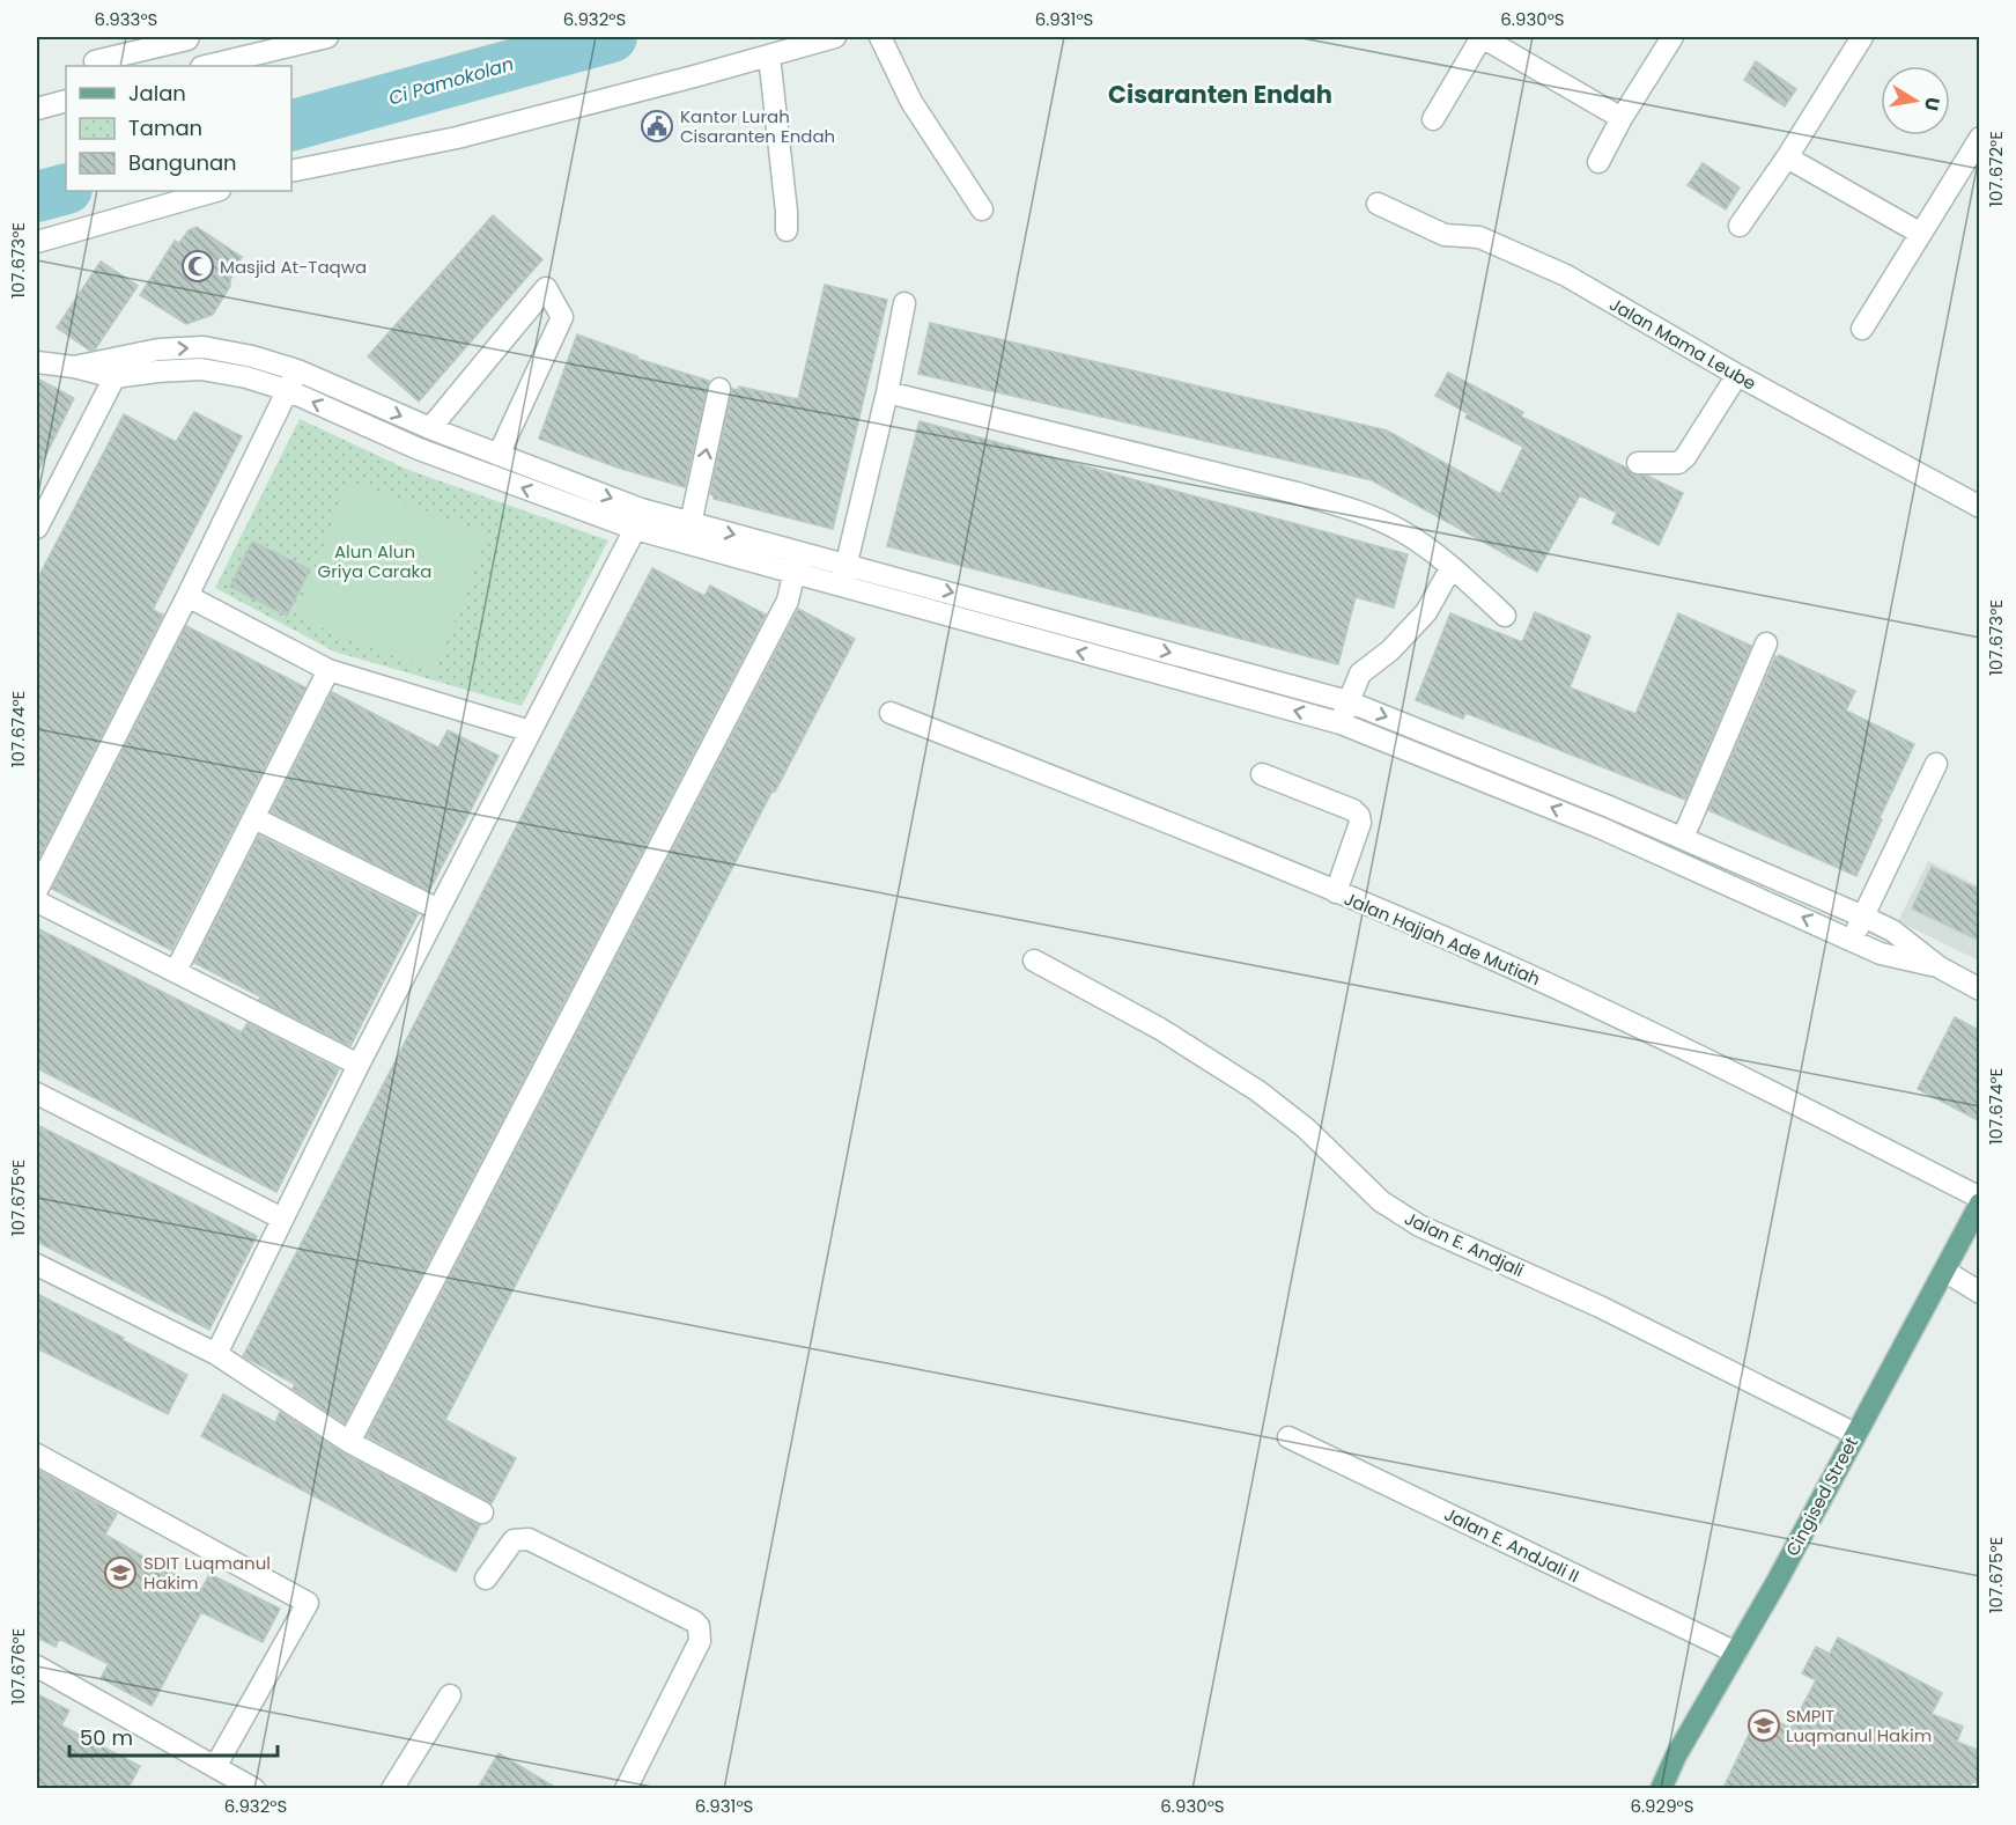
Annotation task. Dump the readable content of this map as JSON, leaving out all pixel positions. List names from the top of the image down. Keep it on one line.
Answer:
{"streets":{"main road":["Cingised Street"],"street":["Jalan Mama Leube","Jalan Hajjah Ade Mutiah","Jalan E. Andjali","Jalan E. AndJali II"]},"crossings":[["Jalan E. Andjali","Cingised Street"],["Cingised Street","Jalan E. AndJali II"]],"districts":["Cisaranten Endah"],"water":["Ci Pamokolan"],"parks":["Alun Alun Griya Caraka"],"places":{"public building":["Kantor Lurah Cisaranten Endah"],"mosque":["Masjid At-Taqwa"],"school or university":["SDIT Luqmanul Hakim","SMPIT Luqmanul Hakim"]},"legend":["Jalan","Taman","Bangunan"],"scale_bar":"50 m","north":"right","coordinates":["6.933°S","6.932°S","6.931°S","6.930°S","107.672°E","107.673°E","107.674°E","107.675°E","107.676°E","6.929°S"]}
